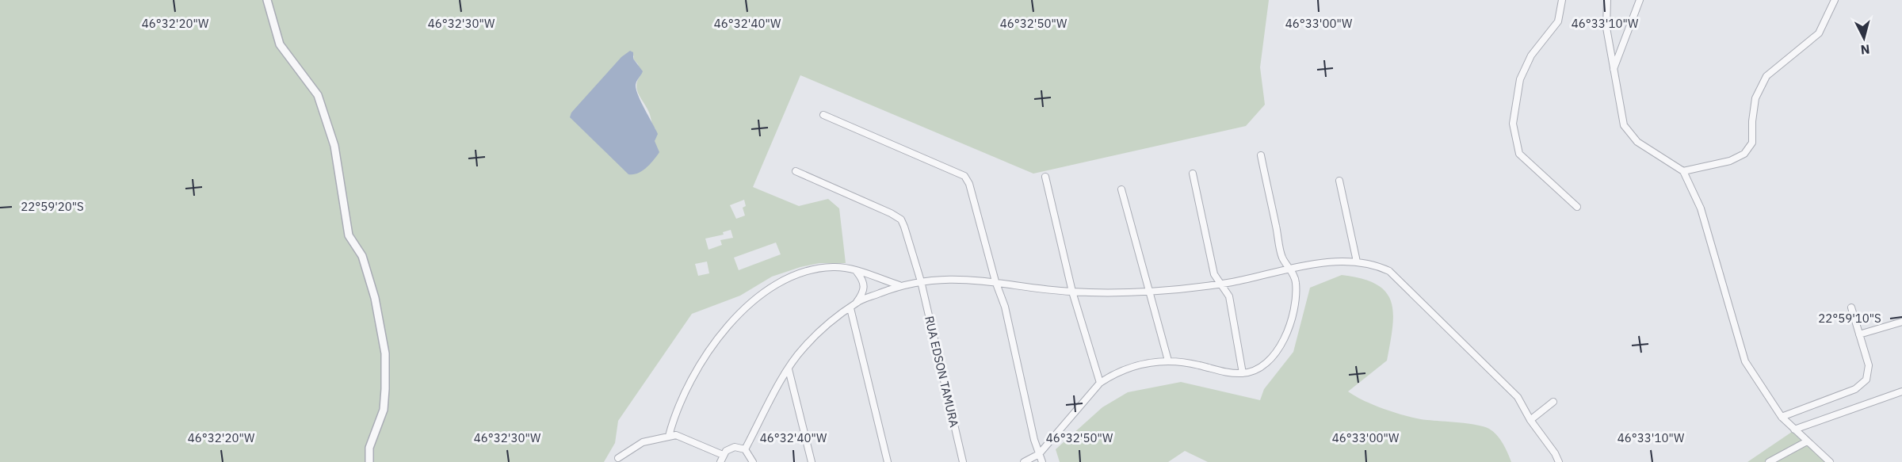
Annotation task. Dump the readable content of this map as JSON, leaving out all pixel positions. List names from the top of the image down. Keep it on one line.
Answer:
{"streets":{"street":["RUA EDSON TAMURA"]},"north":"bottom","coordinates":["46°32'20\"W","46°32'30\"W","46°32'40\"W","46°32'50\"W","46°33'00\"W","46°33'10\"W","22°59'20\"S","22°59'10\"S"]}
